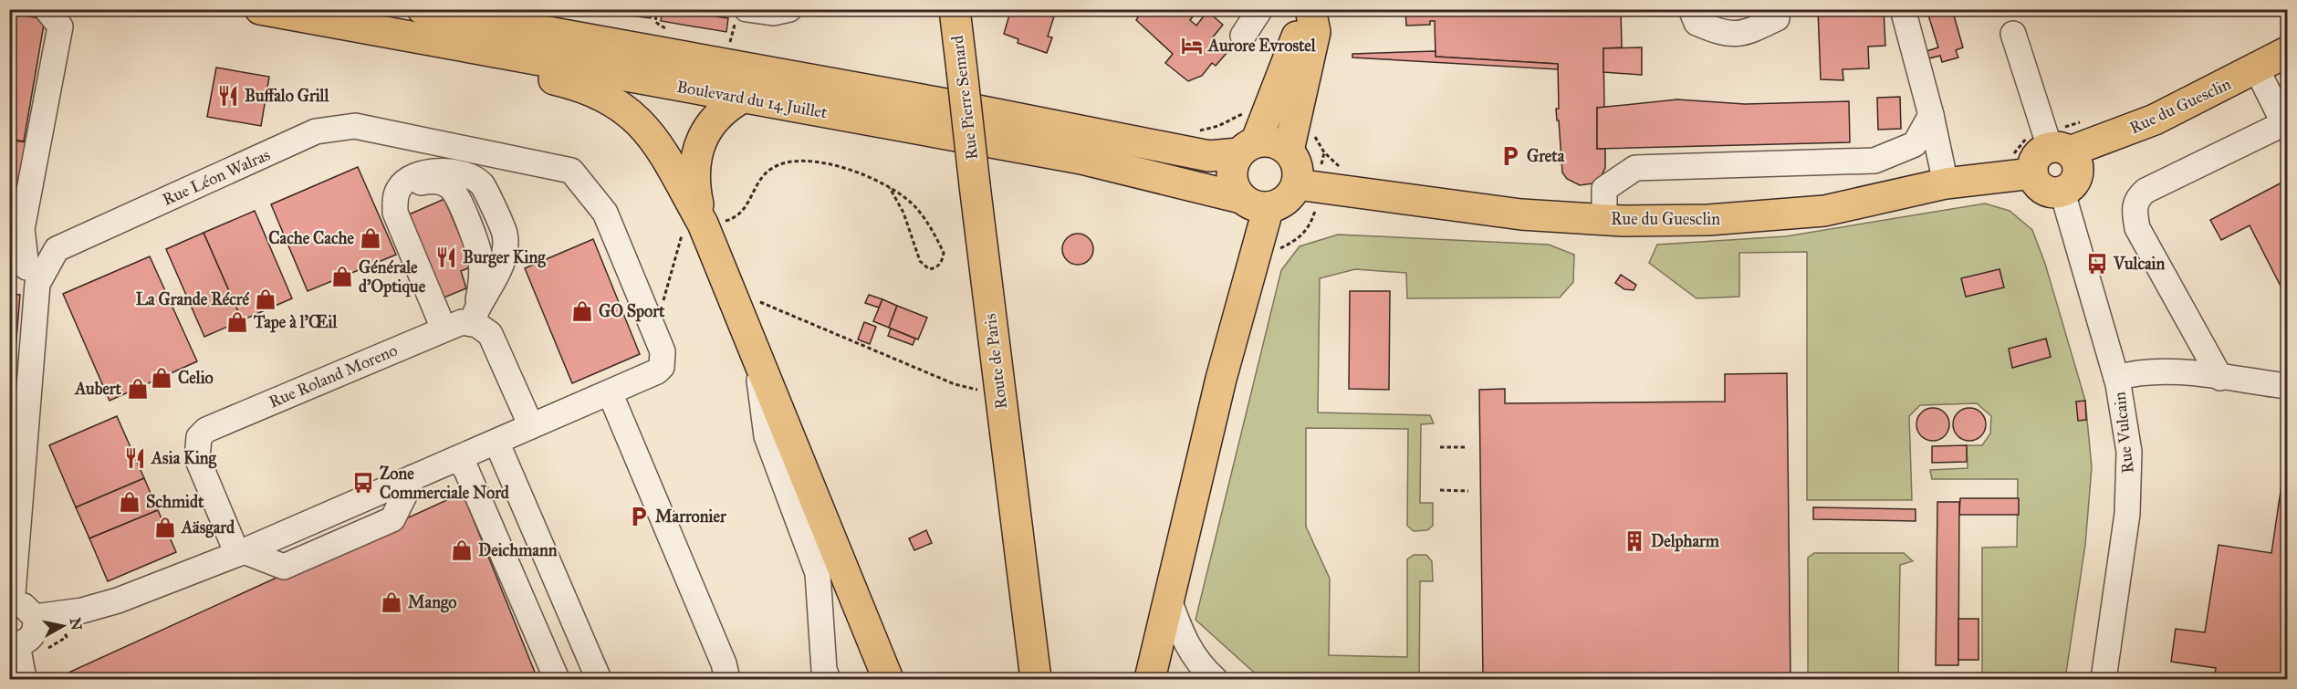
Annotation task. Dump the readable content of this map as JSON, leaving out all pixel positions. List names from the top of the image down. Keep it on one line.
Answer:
{"streets":{"main road":["Rue Pierre Semard","Boulevard du 14 Juillet","Rue du Guesclin","Route de Paris"],"street":["Rue Léon Walras","Rue Roland Moreno","Rue Vulcain"]},"crossings":[["Rue Pierre Semard","Route de Paris"],["Boulevard du 14 Juillet","Rue du Guesclin"],["Rue du Guesclin","Rue Vulcain"]],"places":{"hotel":["Aurore Evrostel"],"restaurant":["Buffalo Grill","Burger King","Asia King"],"parking":["Greta","Marronier"],"shop":["Cache Cache","Générale d'Optique","La Grande Récré","GO Sport","Tape à l'Œil","Celio","Aubert","Schmidt","Aäsgard","Deichmann","Mango"],"bus stop":["Vulcain","Zone Commerciale Nord"],"building":["Delpharm"]},"north":"right"}
